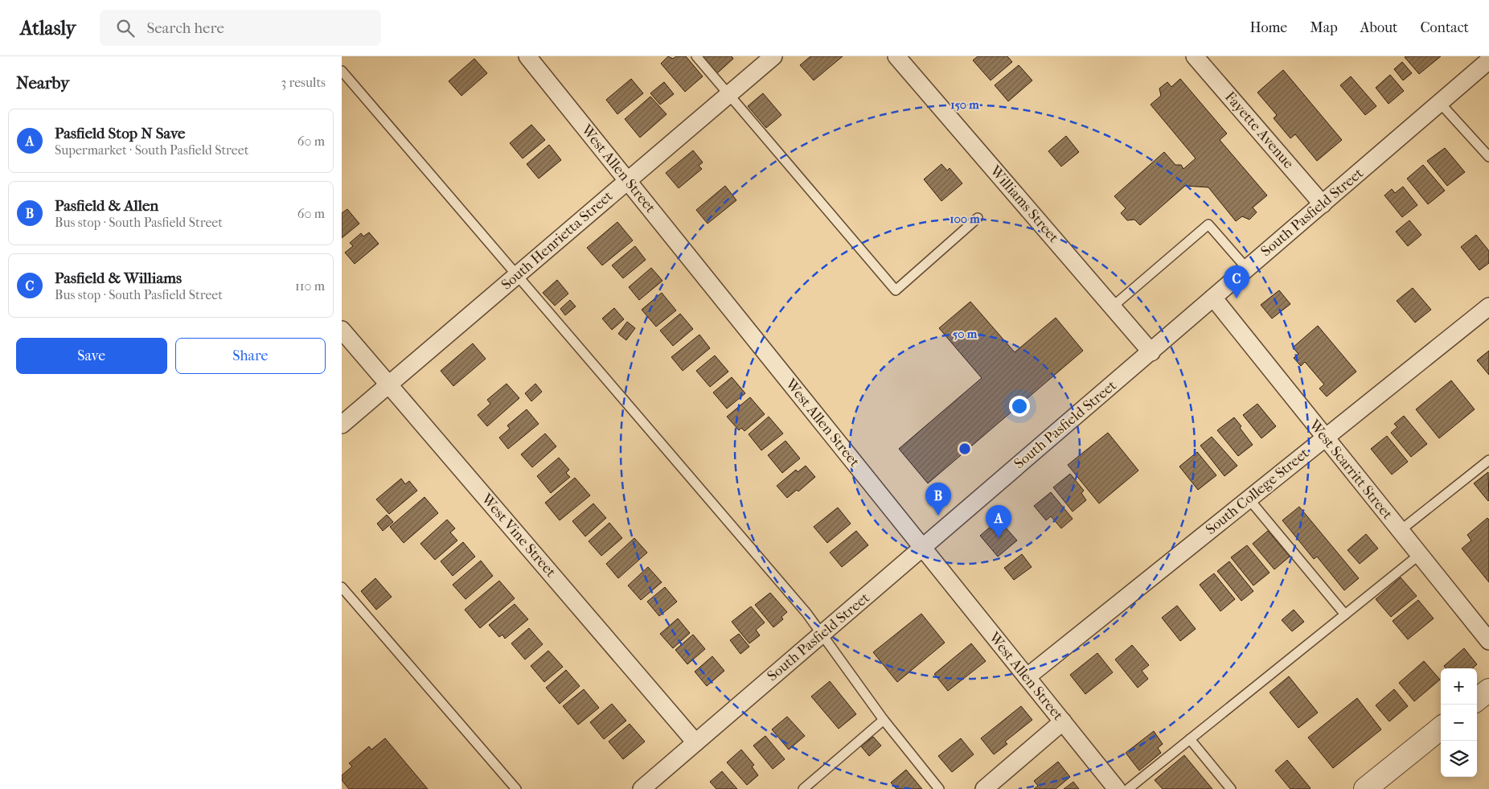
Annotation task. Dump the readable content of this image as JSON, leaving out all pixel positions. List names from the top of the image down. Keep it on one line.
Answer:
{"streets":{"street":["Fayette Avenue","West Allen Street","Williams Street","South Pasfield Street","South Henrietta Street","West Scarritt Street","South College Street","West Vine Street"]},"crossings":[["Fayette Avenue","South Pasfield Street"],["West Allen Street","South Pasfield Street"],["West Allen Street","South Henrietta Street"],["West Allen Street","South College Street"],["Williams Street","South Pasfield Street"],["South Pasfield Street","West Scarritt Street"],["South Pasfield Street","West Vine Street"],["South Henrietta Street","West Vine Street"],["West Scarritt Street","South College Street"]],"page":{"header":"Atlasly","search":"Search here","nav":["Home","Map","About","Contact"],"heading":["Nearby","3 results"],"list":[{"mark":"A","name":"Pasfield Stop N Save","note":"Supermarket · South Pasfield Street","value":"60 m"},{"mark":"B","name":"Pasfield & Allen","note":"Bus stop · South Pasfield Street","value":"60 m"},{"mark":"C","name":"Pasfield & Williams","note":"Bus stop · South Pasfield Street","value":"110 m"}],"pins":["C","B","A"],"buttons":["Save","Share"],"map_buttons":["+","−"]},"rings":["150 m","100 m","50 m"]}
